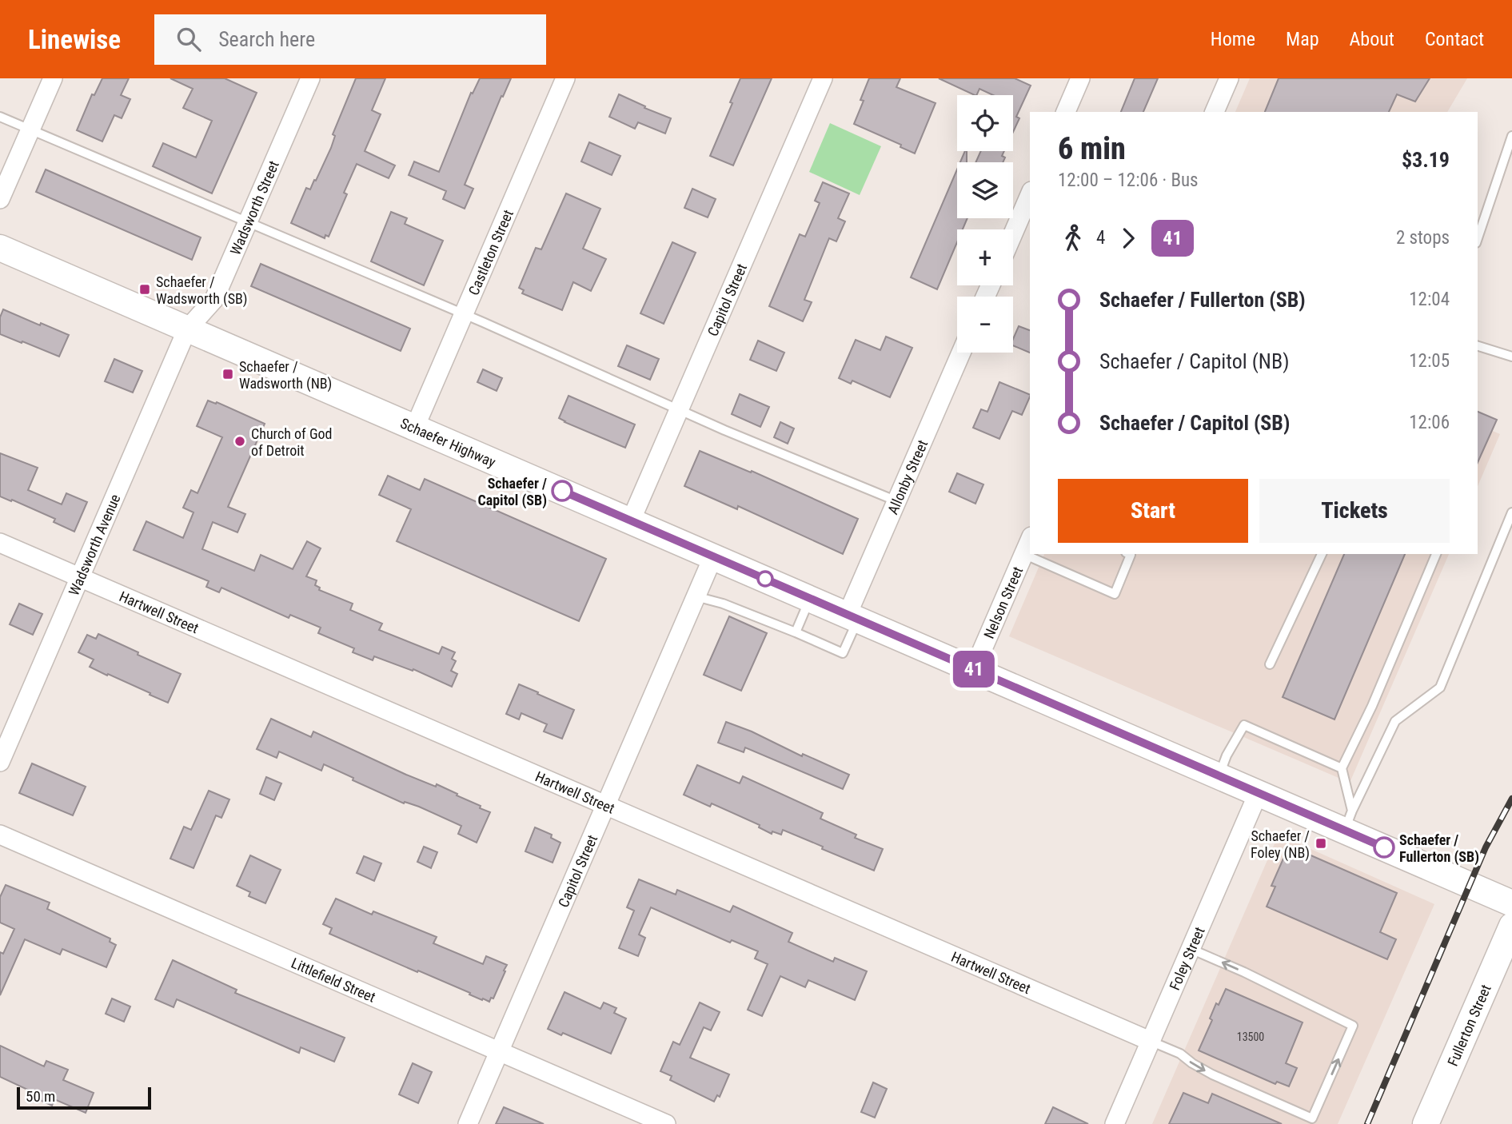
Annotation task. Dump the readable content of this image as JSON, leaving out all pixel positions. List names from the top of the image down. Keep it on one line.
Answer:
{"streets":{"street":["Wadsworth Street","Castleton Street","Capitol Street","Schaefer Highway","Allonby Street","Wadsworth Avenue","Nelson Street","Hartwell Street","Foley Street","Littlefield Street","Fullerton Street"]},"crossings":[["Wadsworth Street","Schaefer Highway"],["Wadsworth Street","Wadsworth Avenue"],["Castleton Street","Schaefer Highway"],["Capitol Street","Schaefer Highway"],["Capitol Street","Hartwell Street"],["Capitol Street","Littlefield Street"],["Schaefer Highway","Allonby Street"],["Schaefer Highway","Wadsworth Avenue"],["Schaefer Highway","Nelson Street"],["Schaefer Highway","Foley Street"],["Wadsworth Avenue","Hartwell Street"],["Hartwell Street","Foley Street"]],"places":{"transit":["Schaefer / Wadsworth (SB)","Schaefer / Wadsworth (NB)","Schaefer / Foley (NB)"],"other":["Church of God of Detroit","Schaefer / Capitol (SB)","Schaefer / Fullerton (SB)"]},"lines":["bus line 41"],"house_numbers":["13500"],"scale_bar":"50 m","page":{"header":"Linewise","search":"Search here","nav":["Home","Map","About","Contact"],"on_map":"41","map_buttons":["+","−"],"heading":["6 min","12:00 – 12:06 · Bus","$3.19"],"legs":["4","41","2 stops"],"list":[{"name":"Schaefer / Fullerton (SB)","value":"12:04"},{"name":"Schaefer / Capitol (NB)","value":"12:05"},{"name":"Schaefer / Capitol (SB)","value":"12:06"}],"buttons":["Start","Tickets"],"scale":"50 m"}}
